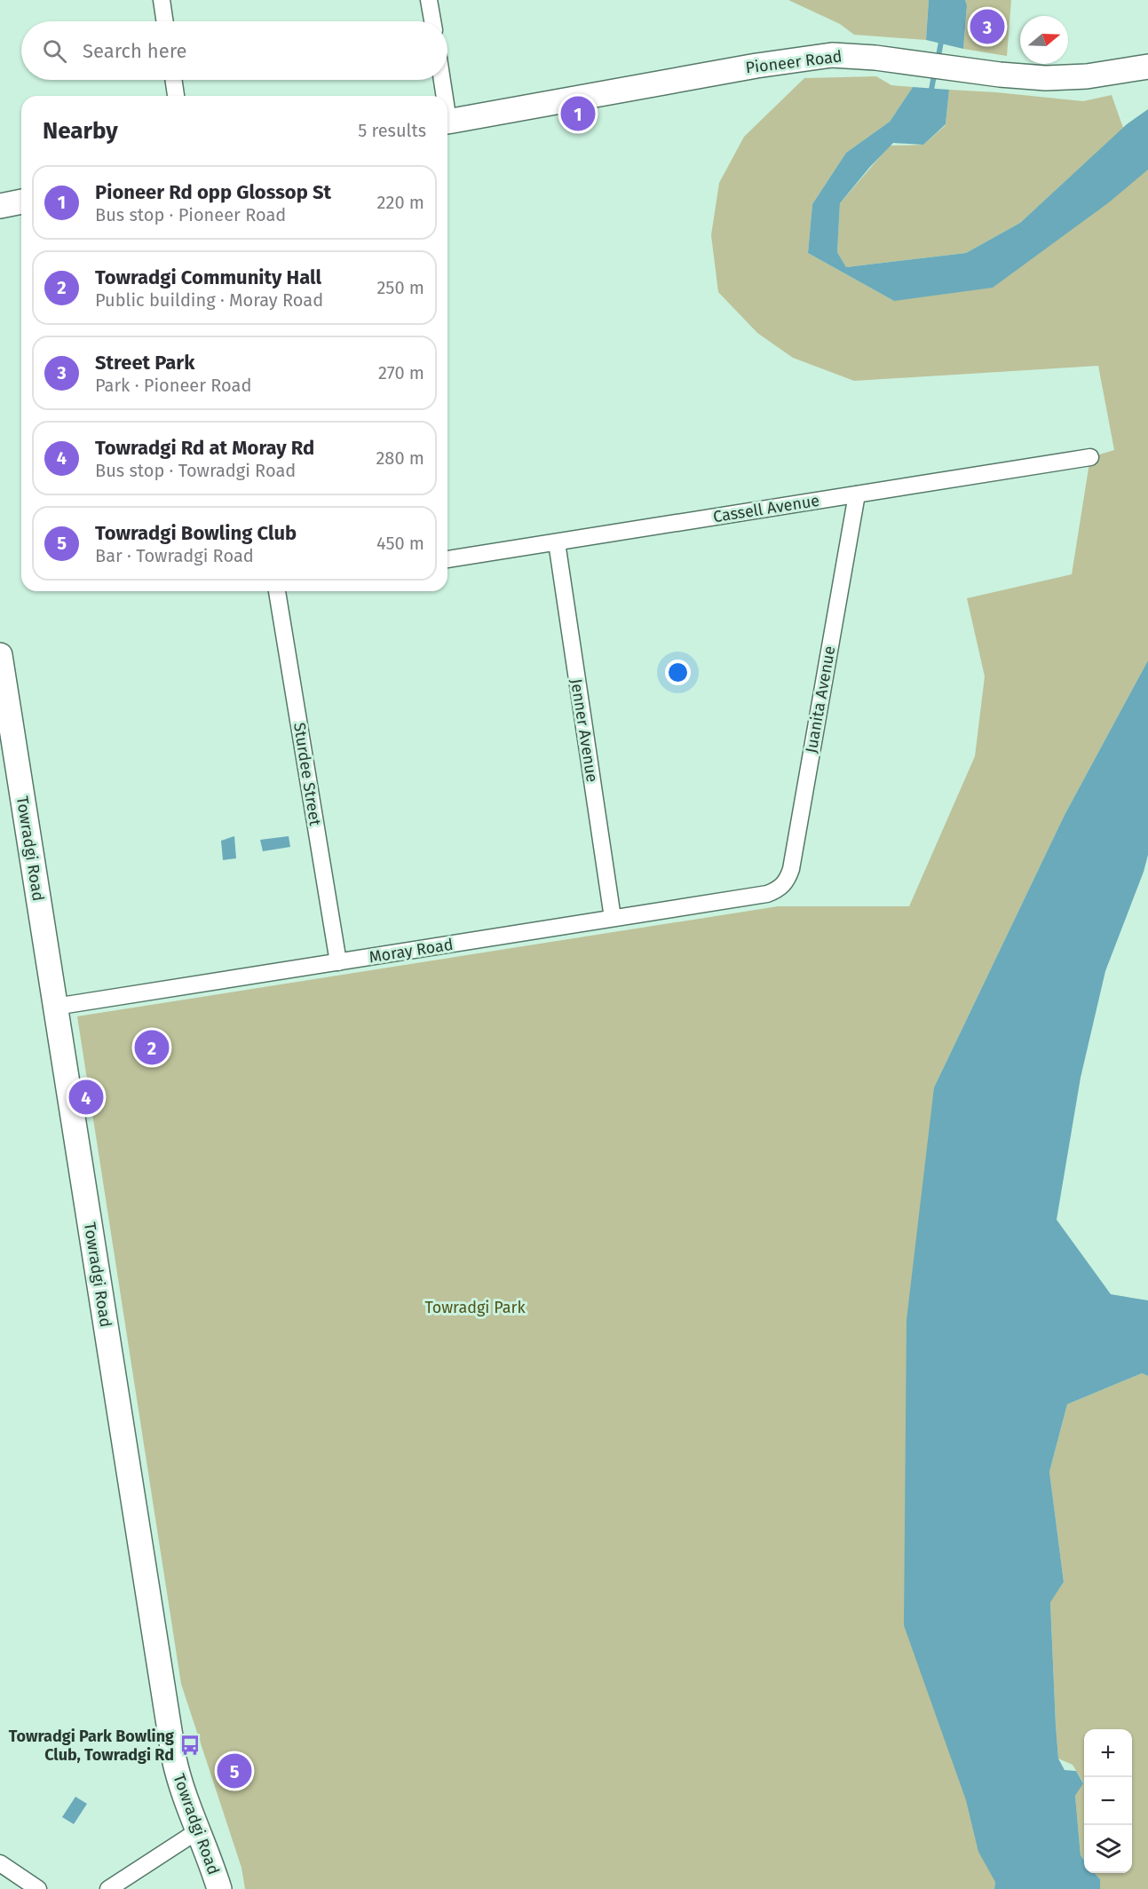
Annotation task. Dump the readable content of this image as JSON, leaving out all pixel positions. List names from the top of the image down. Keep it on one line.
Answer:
{"streets":{"main road":["Pioneer Road","Towradgi Road"],"street":["Cassell Avenue","Juanita Avenue","Jenner Avenue","Sturdee Street","Moray Road"]},"crossings":[["Cassell Avenue","Juanita Avenue"],["Cassell Avenue","Jenner Avenue"],["Juanita Avenue","Moray Road"],["Jenner Avenue","Moray Road"],["Sturdee Street","Moray Road"],["Towradgi Road","Moray Road"]],"parks":["Towradgi Park"],"places":{"bus stop":["Towradgi Park Bowling Club, Towradgi Rd"]},"north":"right","page":{"pins":["3","1","2","4","5"],"search":"Search here","heading":["Nearby","5 results"],"list":[{"mark":"1","name":"Pioneer Rd opp Glossop St","note":"Bus stop · Pioneer Road","value":"220 m"},{"mark":"2","name":"Towradgi Community Hall","note":"Public building · Moray Road","value":"250 m"},{"mark":"3","name":"Street Park","note":"Park · Pioneer Road","value":"270 m"},{"mark":"4","name":"Towradgi Rd at Moray Rd","note":"Bus stop · Towradgi Road","value":"280 m"},{"mark":"5","name":"Towradgi Bowling Club","note":"Bar · Towradgi Road","value":"450 m"}],"map_buttons":["+","−"]}}
